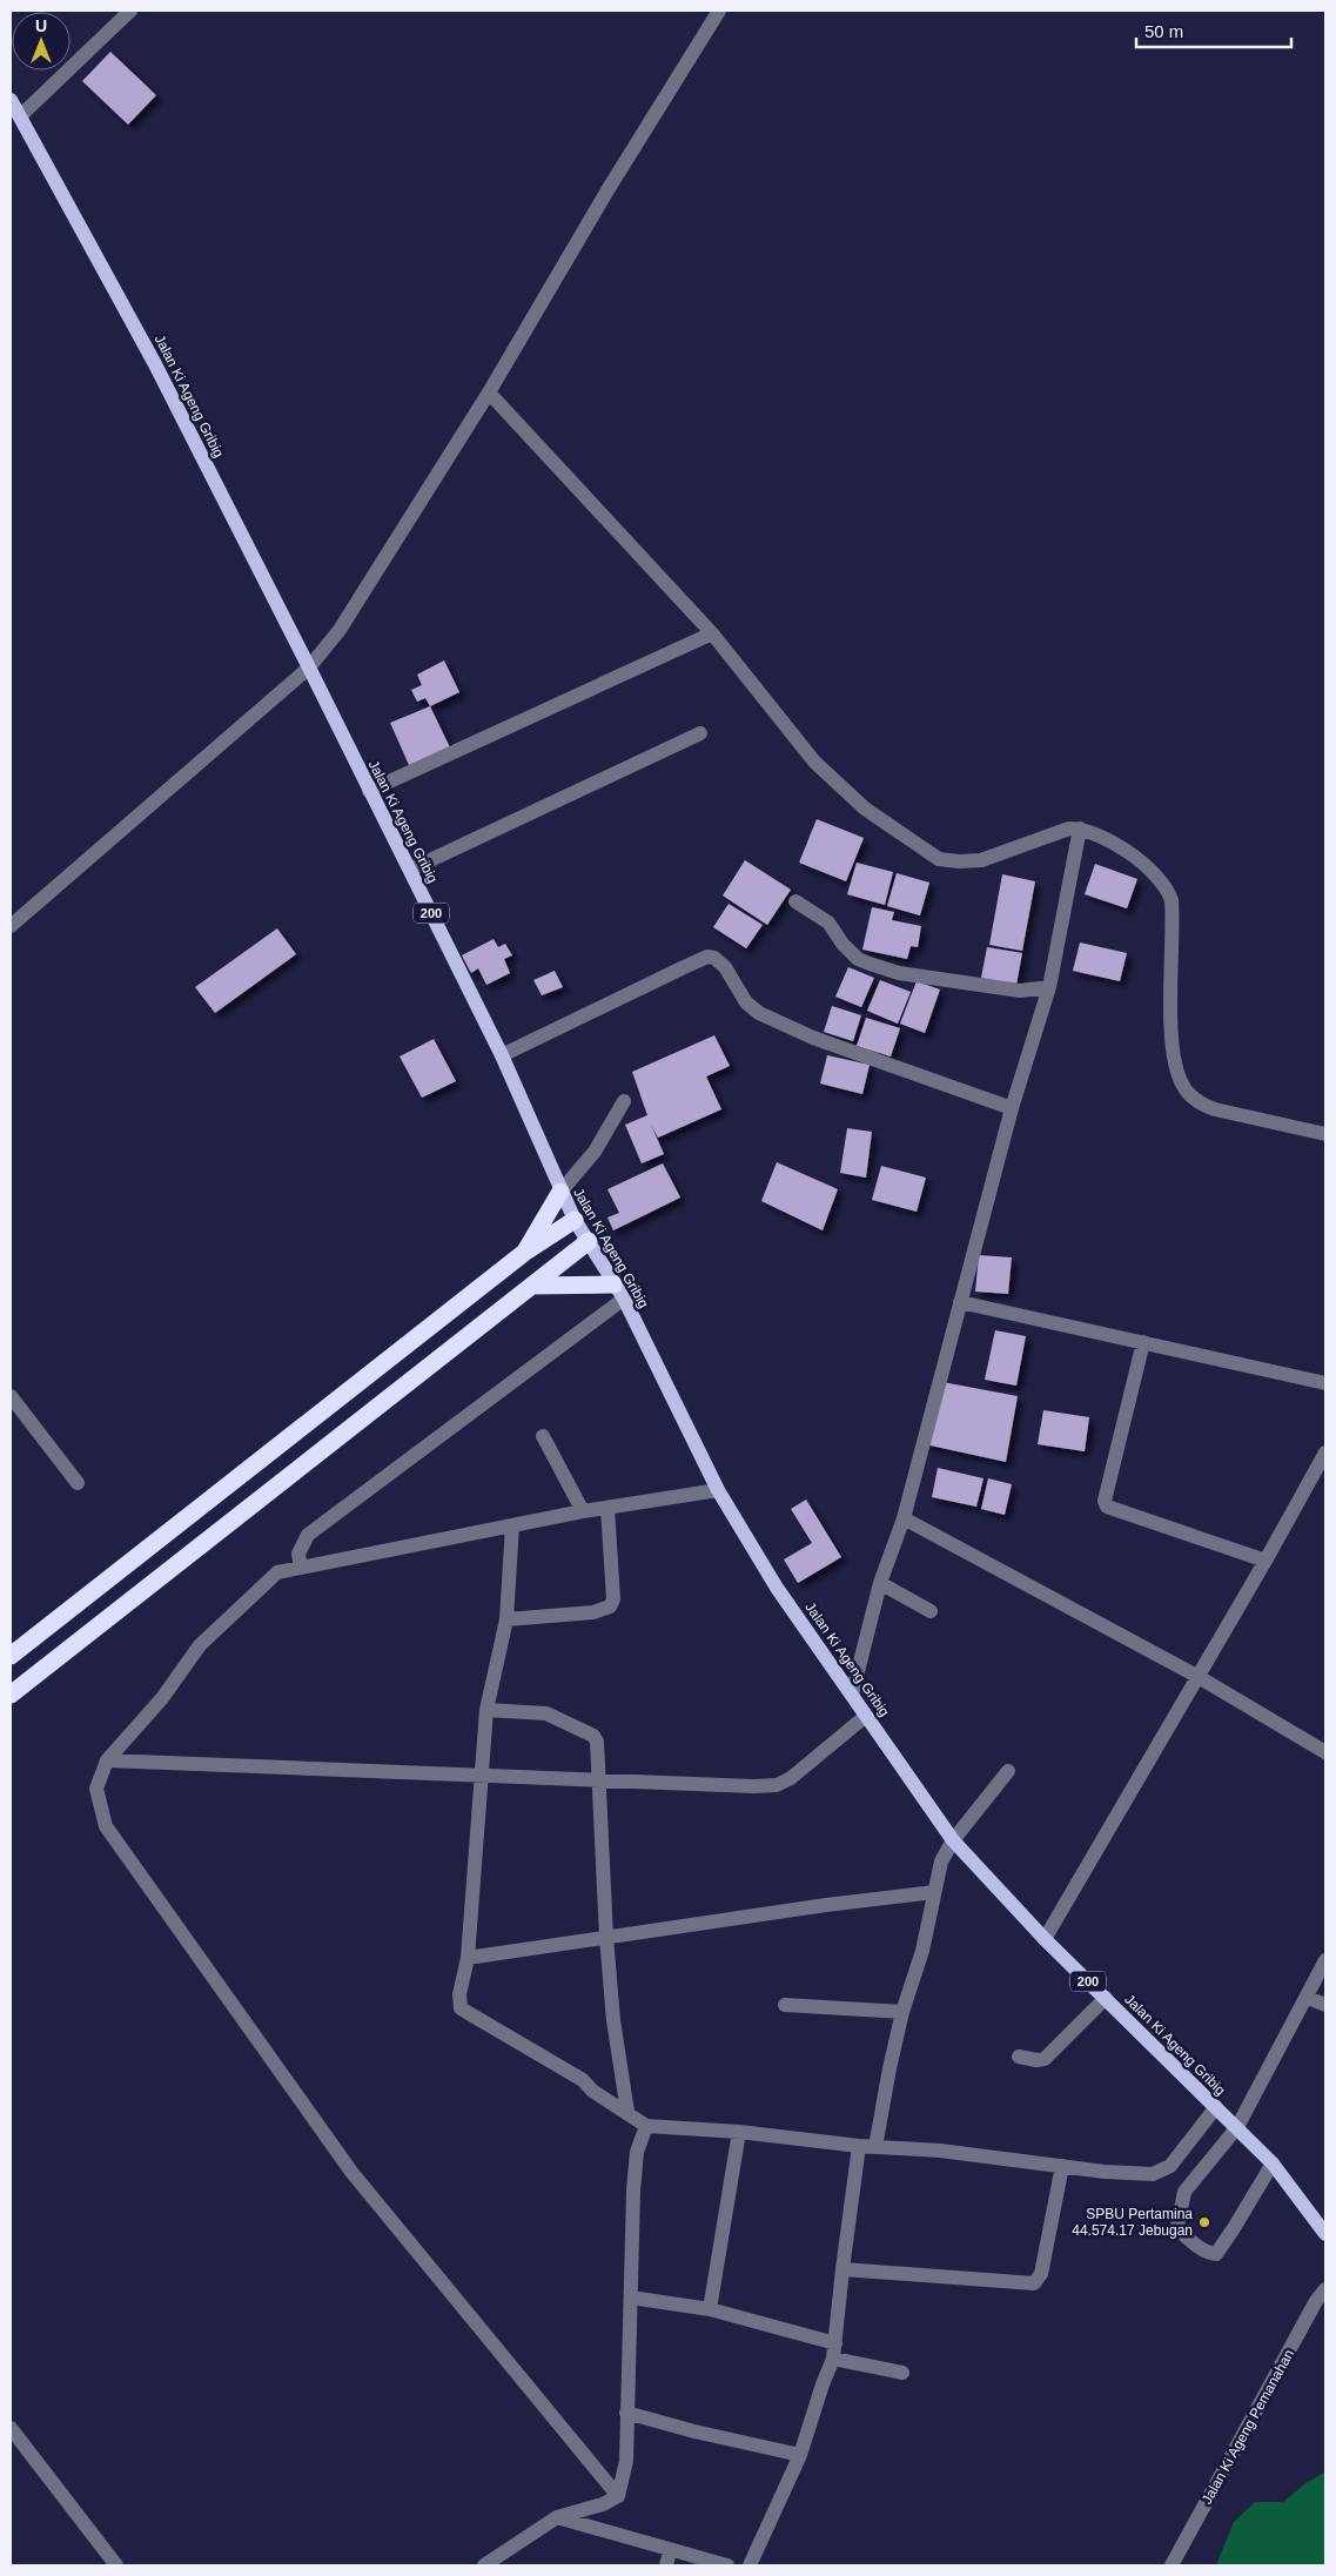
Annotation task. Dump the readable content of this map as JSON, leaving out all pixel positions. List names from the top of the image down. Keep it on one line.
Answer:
{"streets":{"main road":["Jalan Ki Ageng Gribig","200"],"street":["Jalan Ki Ageng Pemanahan"]},"places":["SPBU Pertamina 44.574.17 Jebugan"],"scale_bar":"50 m","north":"top"}
